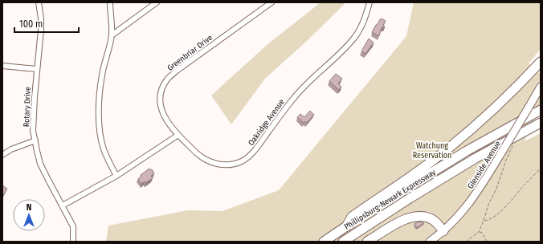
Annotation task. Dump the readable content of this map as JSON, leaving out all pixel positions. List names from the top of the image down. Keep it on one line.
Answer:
{"streets":{"highway":["Phillipsburg-Newark Expressway"],"main road":["Glenside Avenue"],"street":["Greenbriar Drive","Rotary Drive","Oakridge Avenue"]},"crossings":[["Greenbriar Drive","Oakridge Avenue"]],"parks":["Watchung Reservation"],"scale_bar":"100 m","north":"top"}
